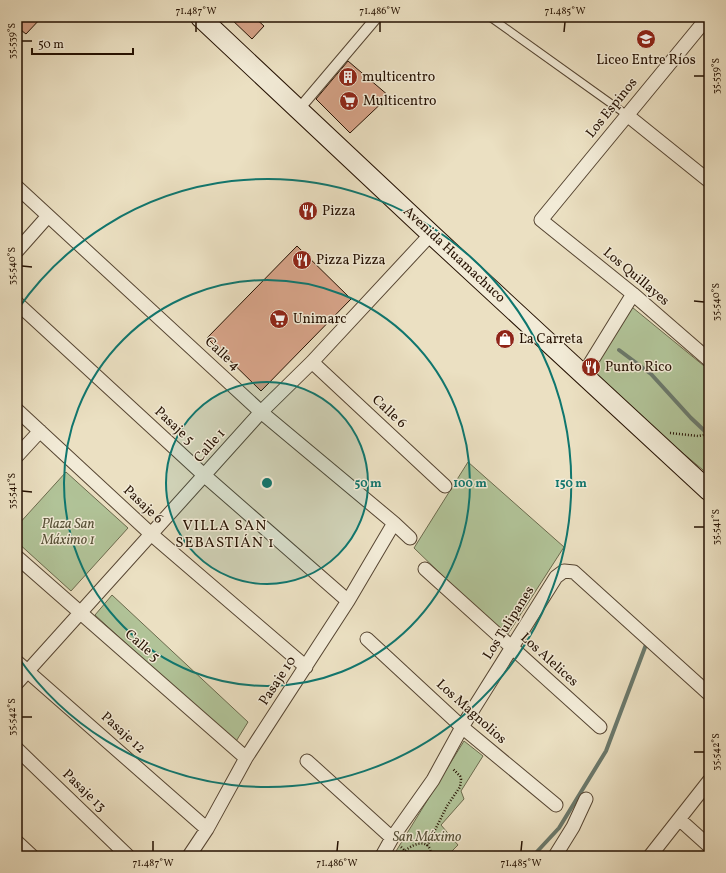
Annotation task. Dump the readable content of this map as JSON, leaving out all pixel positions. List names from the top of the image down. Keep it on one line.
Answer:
{"streets":{"main road":["Avenida Huamachuco"],"street":["Los Espinos","Los Quillayes","Calle 4","Calle 6","Pasaje 5","Calle 1","Pasaje 6","Los Tulipanes","Calle 5","Los Alelices","Pasaje 10","Los Magnolios","Pasaje 12","Pasaje 13"]},"crossings":[["Los Espinos","Los Quillayes"],["Avenida Huamachuco","Calle 1"],["Calle 4","Calle 1"],["Calle 4","Pasaje 10"],["Calle 6","Calle 1"],["Pasaje 5","Calle 1"],["Pasaje 5","Pasaje 10"],["Calle 1","Pasaje 6"],["Calle 1","Calle 5"],["Calle 1","Pasaje 12"],["Pasaje 6","Pasaje 10"],["Los Tulipanes","Los Alelices"],["Los Tulipanes","Los Magnolios"],["Calle 5","Pasaje 10"],["Pasaje 10","Pasaje 12"]],"districts":["VILLA SAN SEBASTIÁN 1"],"parks":["Plaza San Máximo 1","San Máximo"],"places":{"school or university":["Liceo Entre Ríos"],"building":["multicentro"],"supermarket":["Multicentro","Unimarc"],"restaurant":["Pizza","Pizza Pizza","Punto Rico"],"shop":["La Carreta"]},"scale_bar":"50 m","coordinates":["71.487°W","71.486°W","71.485°W","35.539°S","35.540°S","35.541°S","35.542°S"],"rings":["50 m","100 m","150 m"]}
